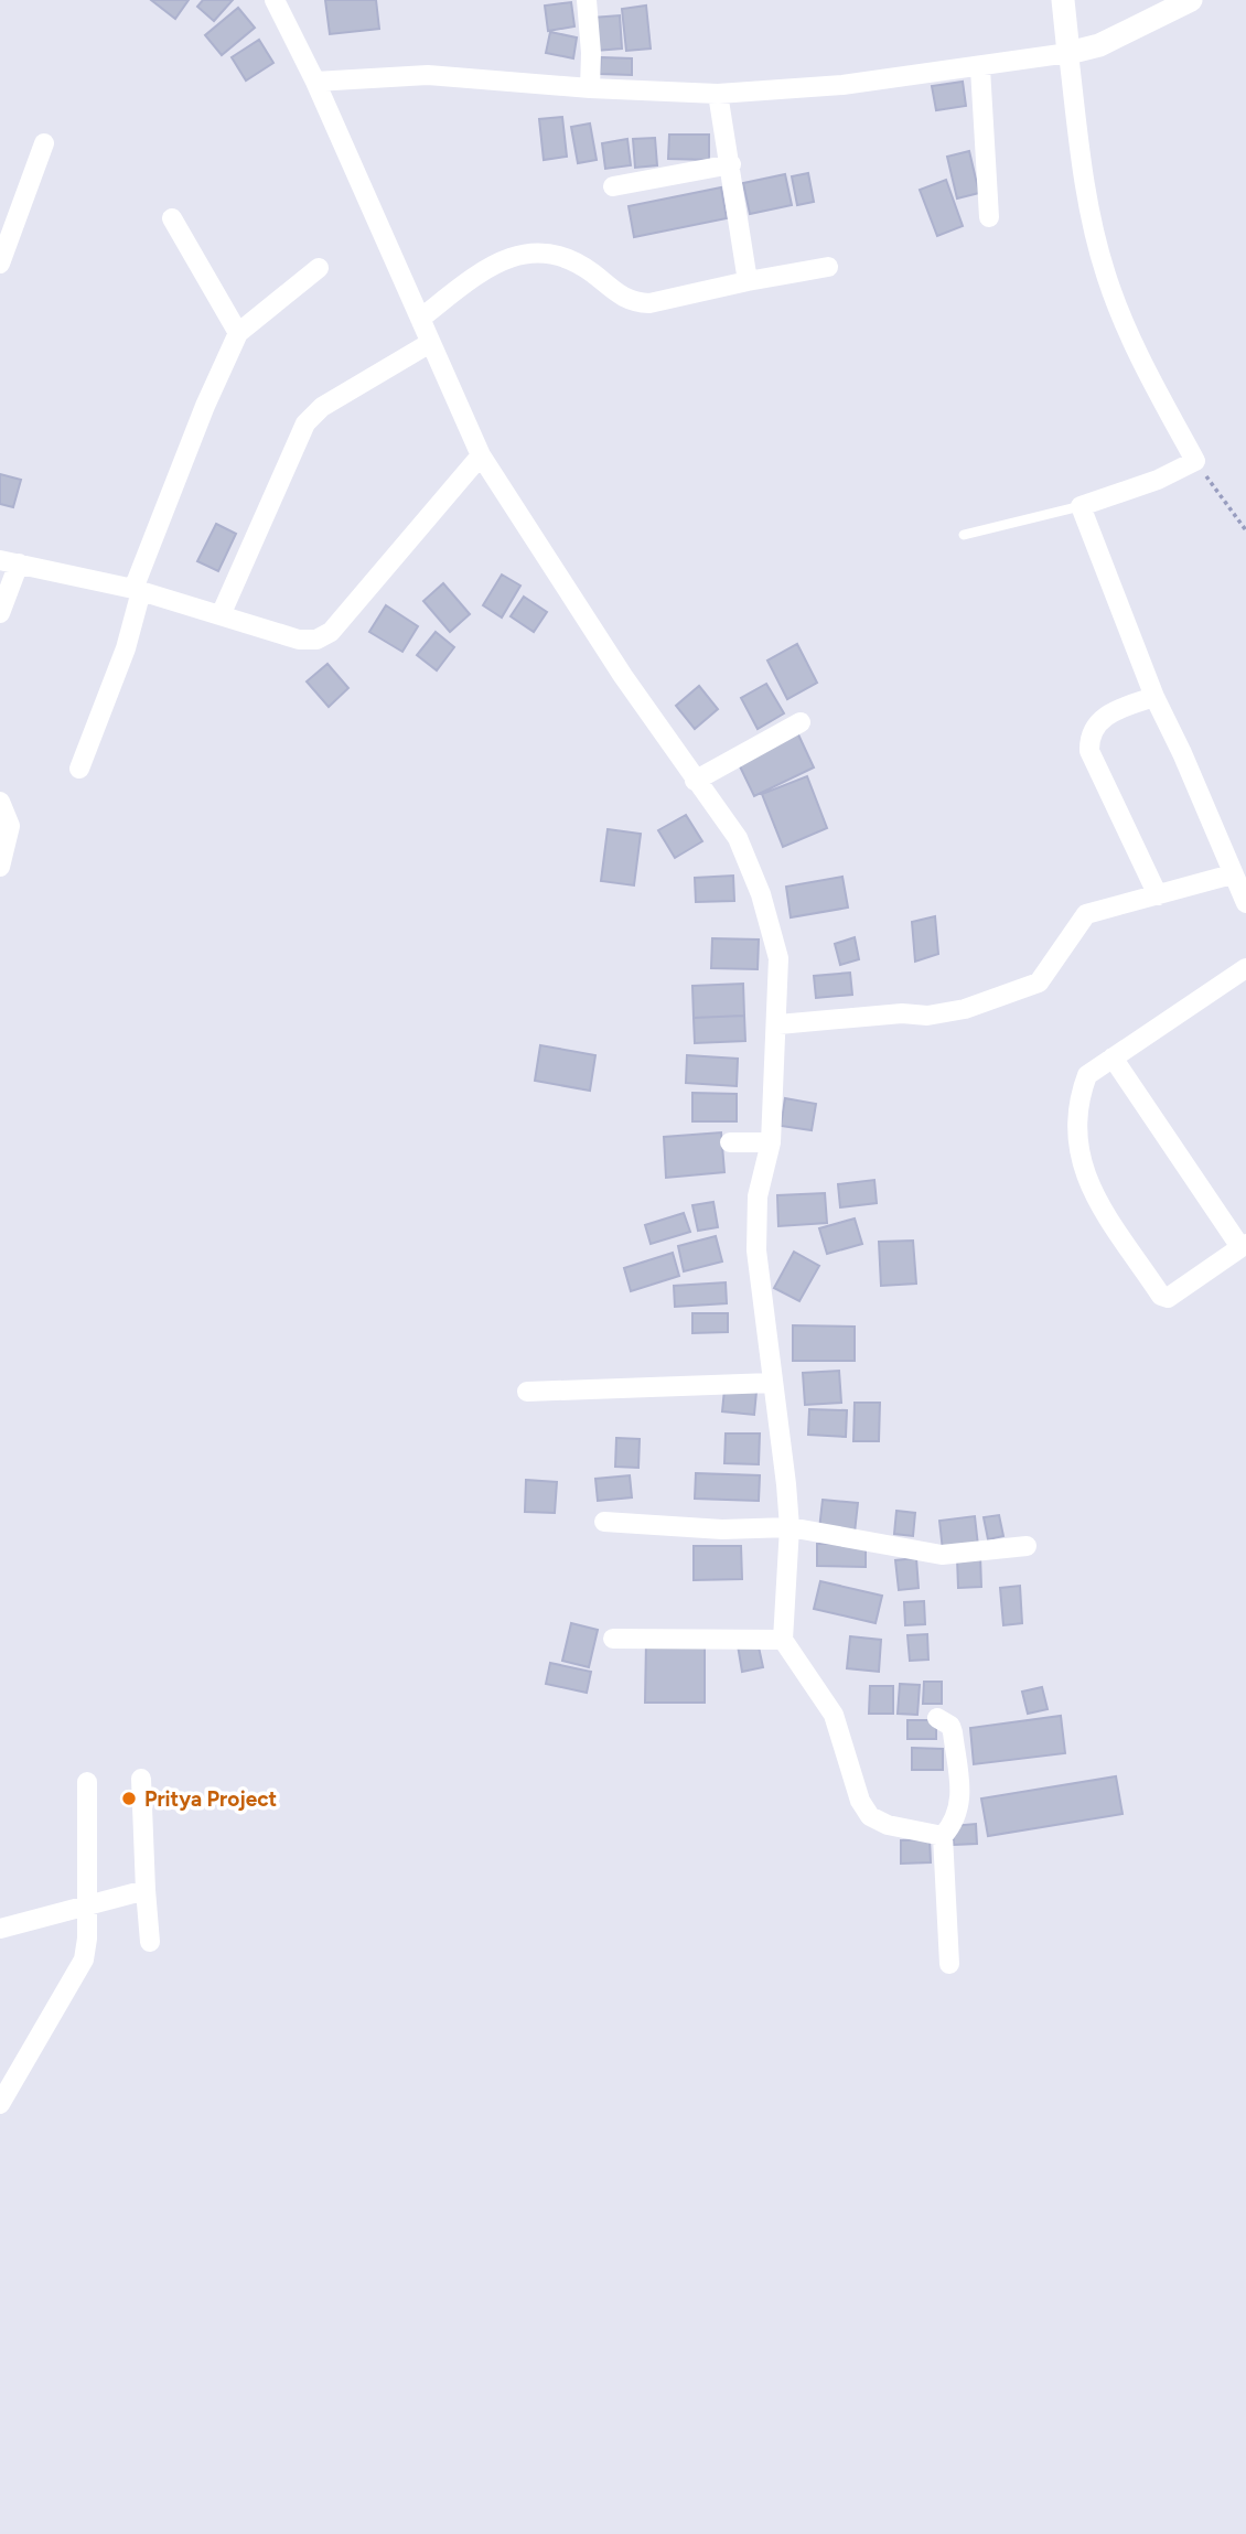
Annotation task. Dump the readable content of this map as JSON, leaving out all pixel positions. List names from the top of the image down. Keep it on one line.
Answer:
{"places":["Pritya Project"]}
